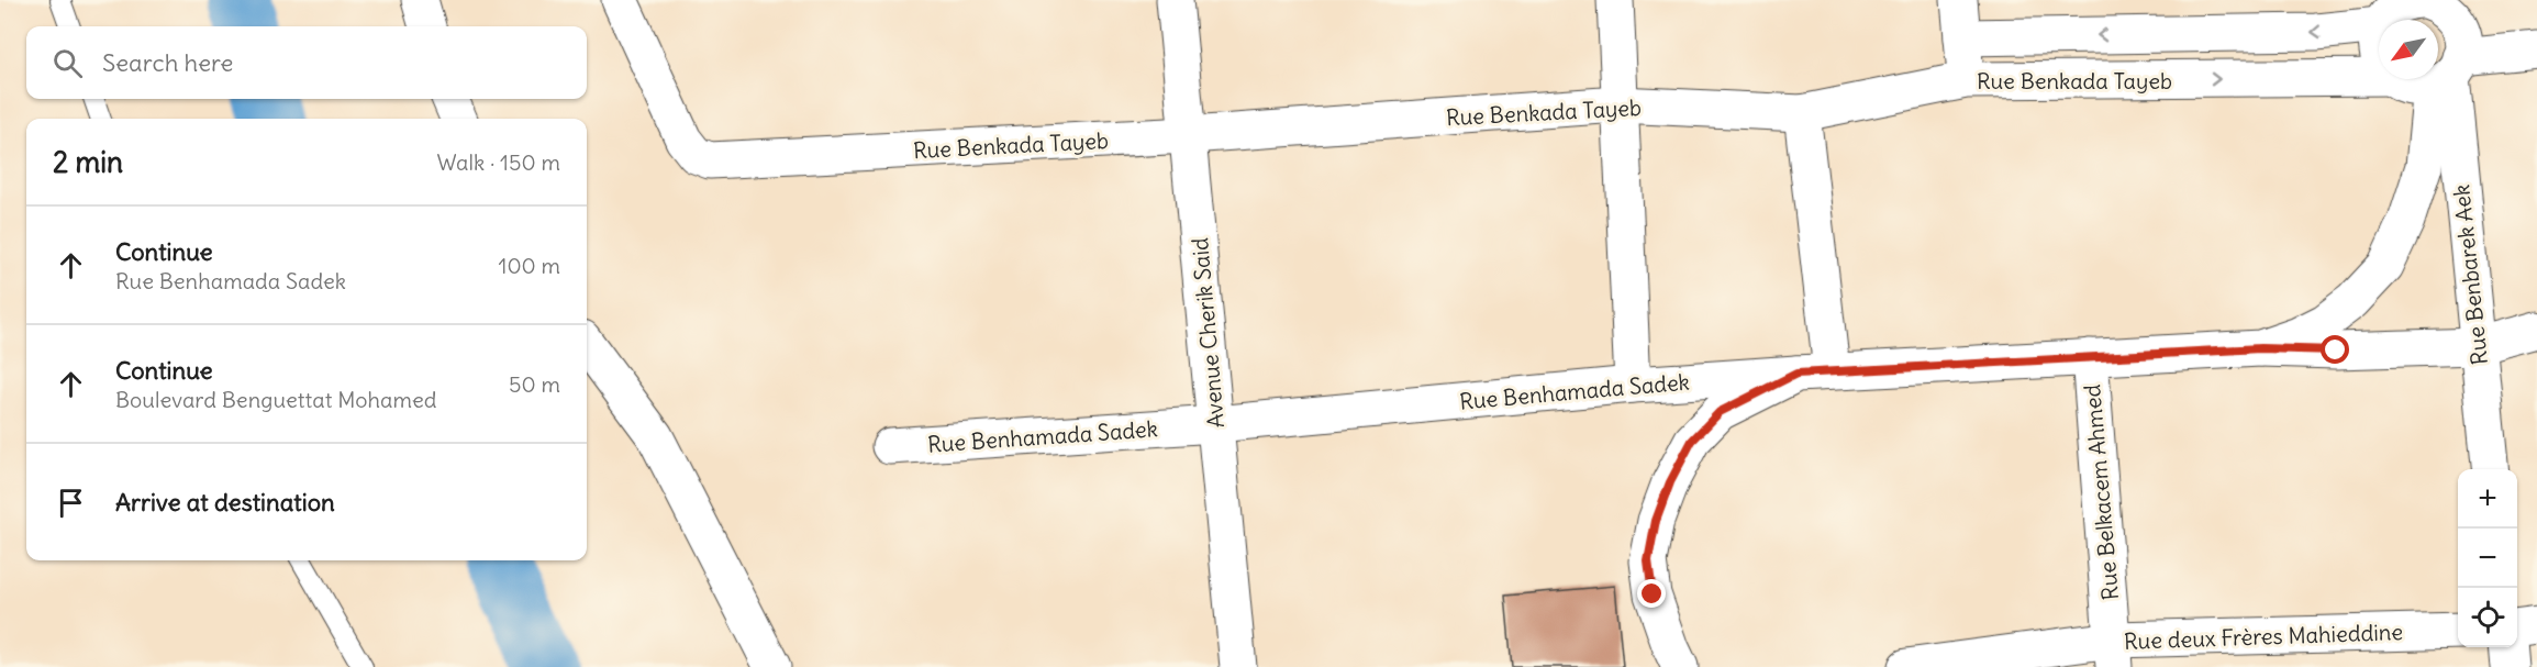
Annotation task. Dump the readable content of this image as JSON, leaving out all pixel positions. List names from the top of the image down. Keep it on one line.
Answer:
{"streets":{"street":["Rue Benkada Tayeb","Rue Benbarek Aek","Avenue Cherik Said","Rue Benhamada Sadek","Rue Belkacem Ahmed","Rue deux Frères Mahieddine"]},"crossings":[["Rue Benkada Tayeb","Avenue Cherik Said"],["Rue Benbarek Aek","Rue Benhamada Sadek"],["Avenue Cherik Said","Rue Benhamada Sadek"],["Rue Benhamada Sadek","Rue Belkacem Ahmed"],["Rue Belkacem Ahmed","Rue deux Frères Mahieddine"]],"north":"bottom left","page":{"search":"Search here","heading":["2 min","Walk · 150 m"],"list":[["Continue","Rue Benhamada Sadek","100 m"],["Continue","Boulevard Benguettat Mohamed","50 m"],"Arrive at destination"],"map_buttons":["+","−"]}}
